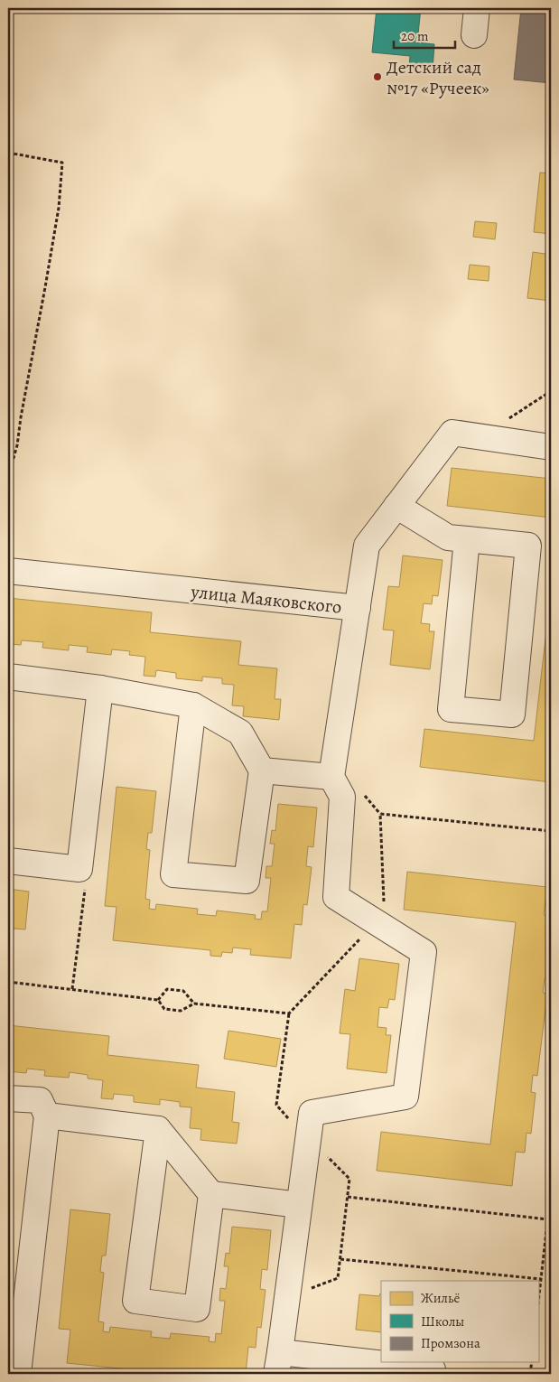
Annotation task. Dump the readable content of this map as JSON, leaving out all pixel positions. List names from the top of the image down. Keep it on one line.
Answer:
{"streets":{"lane":["улица Маяковского"]},"places":["Детский сад №17 «Ручеек»"],"legend":["Жильё","Школы","Промзона"],"scale_bar":"20 m"}
